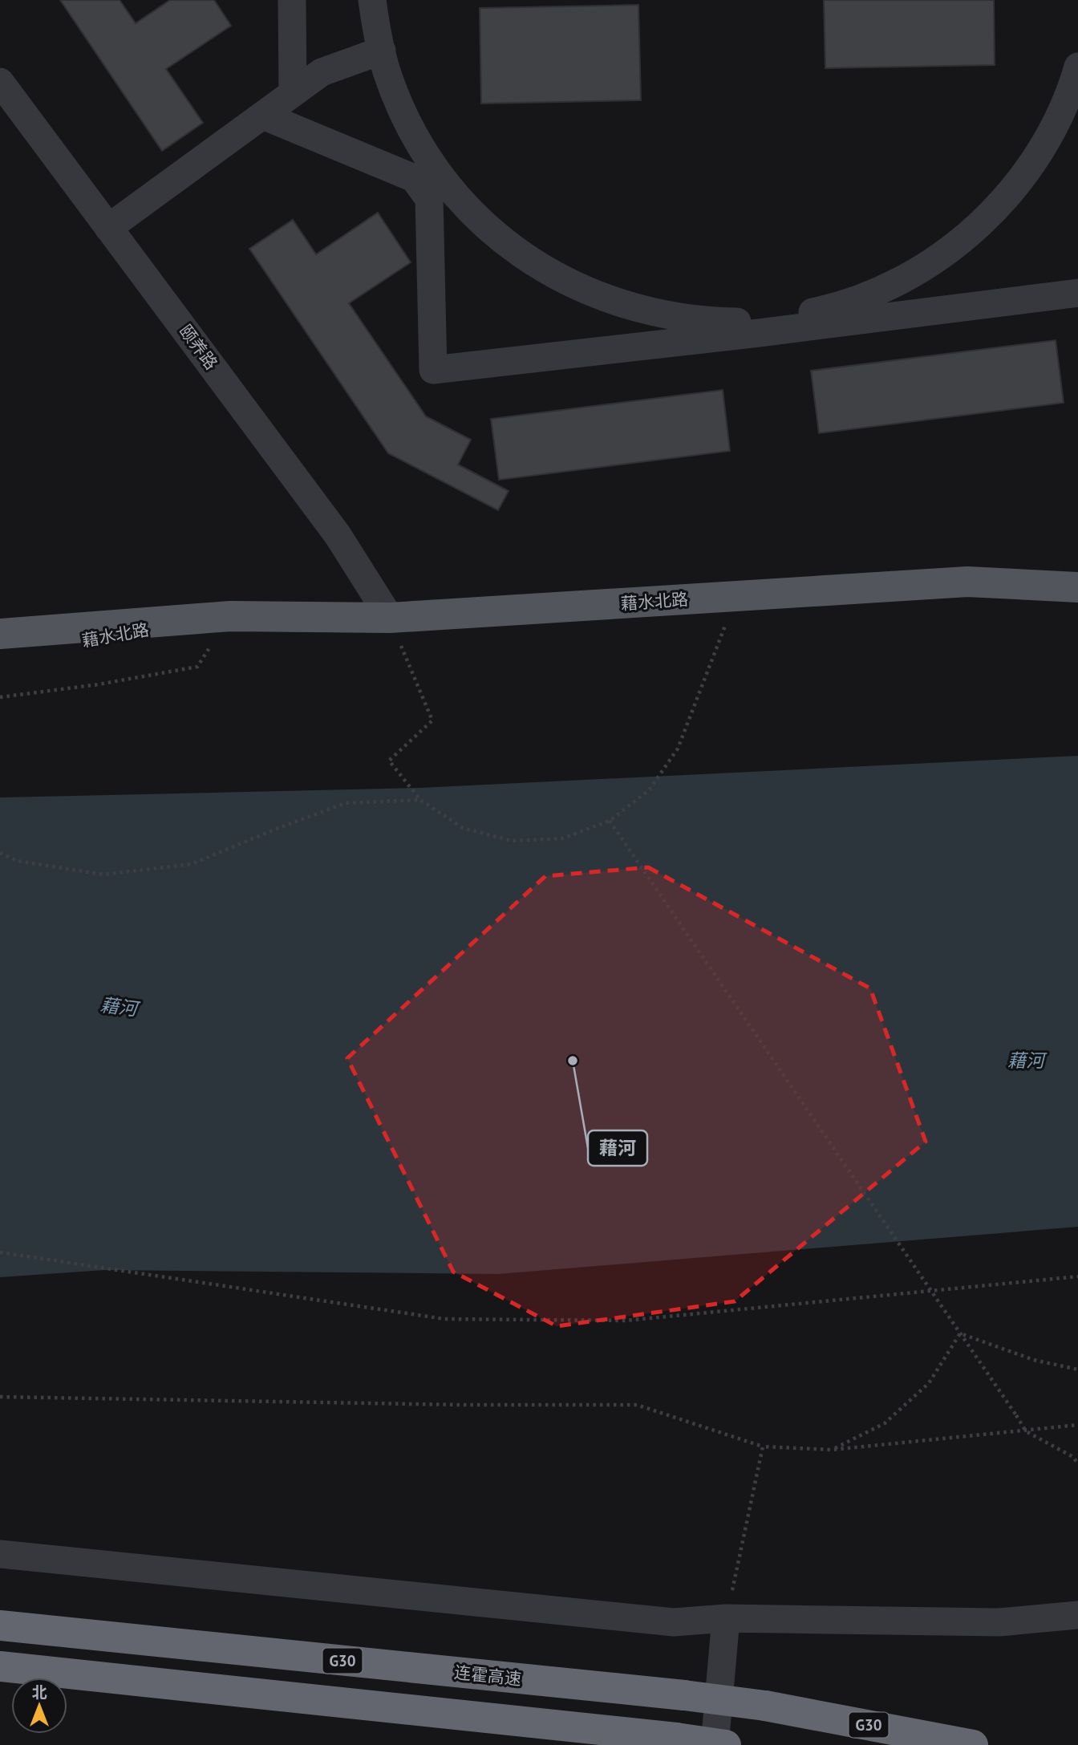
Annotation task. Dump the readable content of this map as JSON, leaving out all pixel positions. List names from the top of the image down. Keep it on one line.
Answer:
{"streets":{"highway":["G30","连霍高速"],"main road":["藉水北路"],"street":["颐养路"]},"crossings":[["颐养路","藉水北路"]],"water":["藉河"],"places":["藉河"],"north":"top"}
